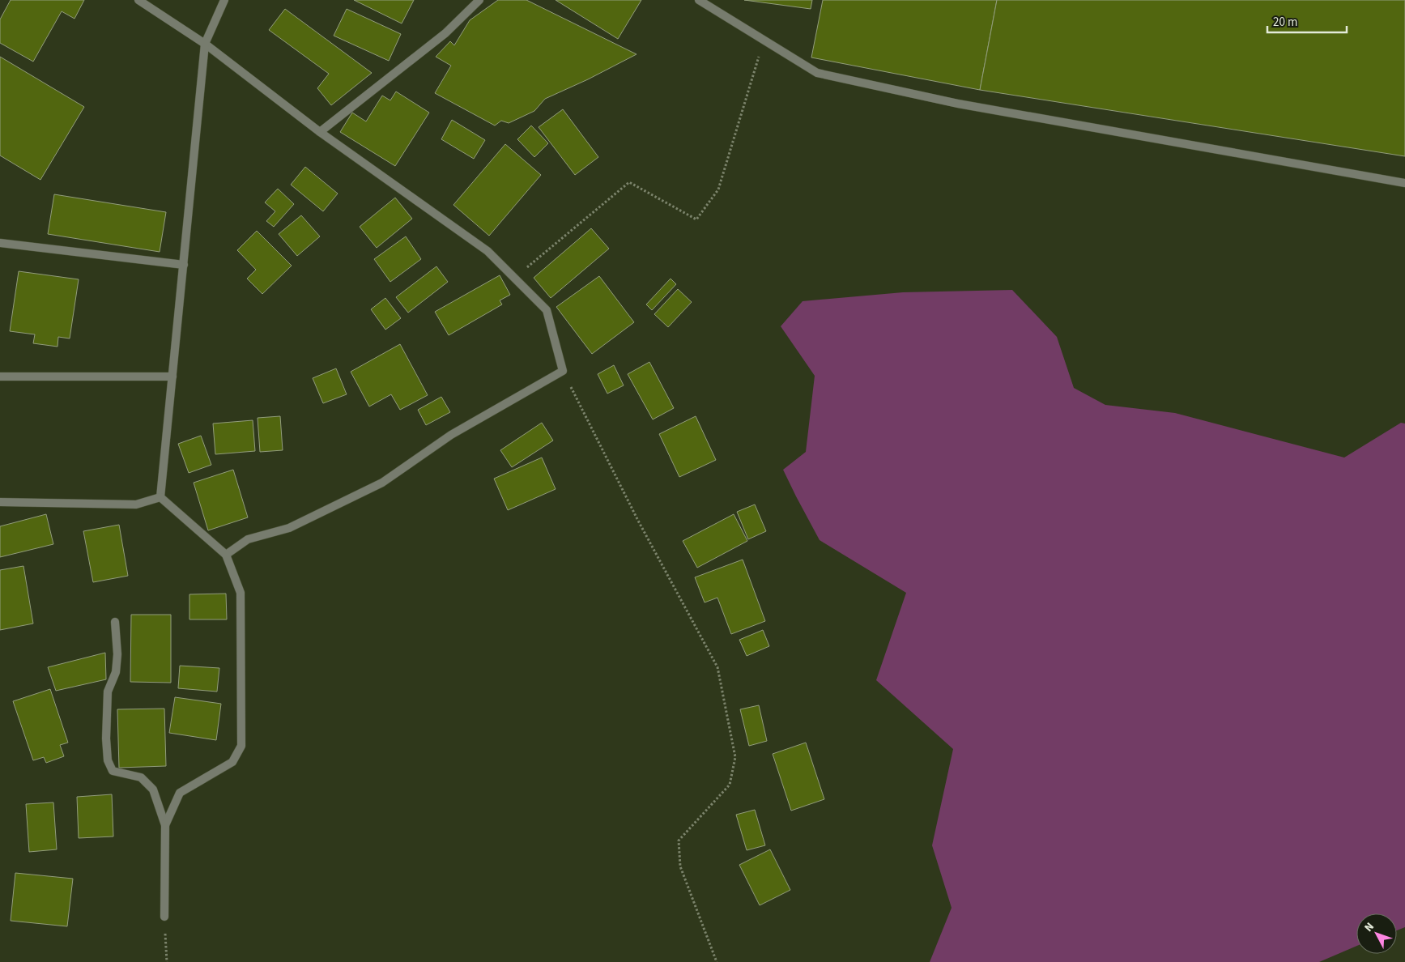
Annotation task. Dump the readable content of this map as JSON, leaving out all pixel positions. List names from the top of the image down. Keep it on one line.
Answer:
{"scale_bar":"20 m","north":"top left"}
